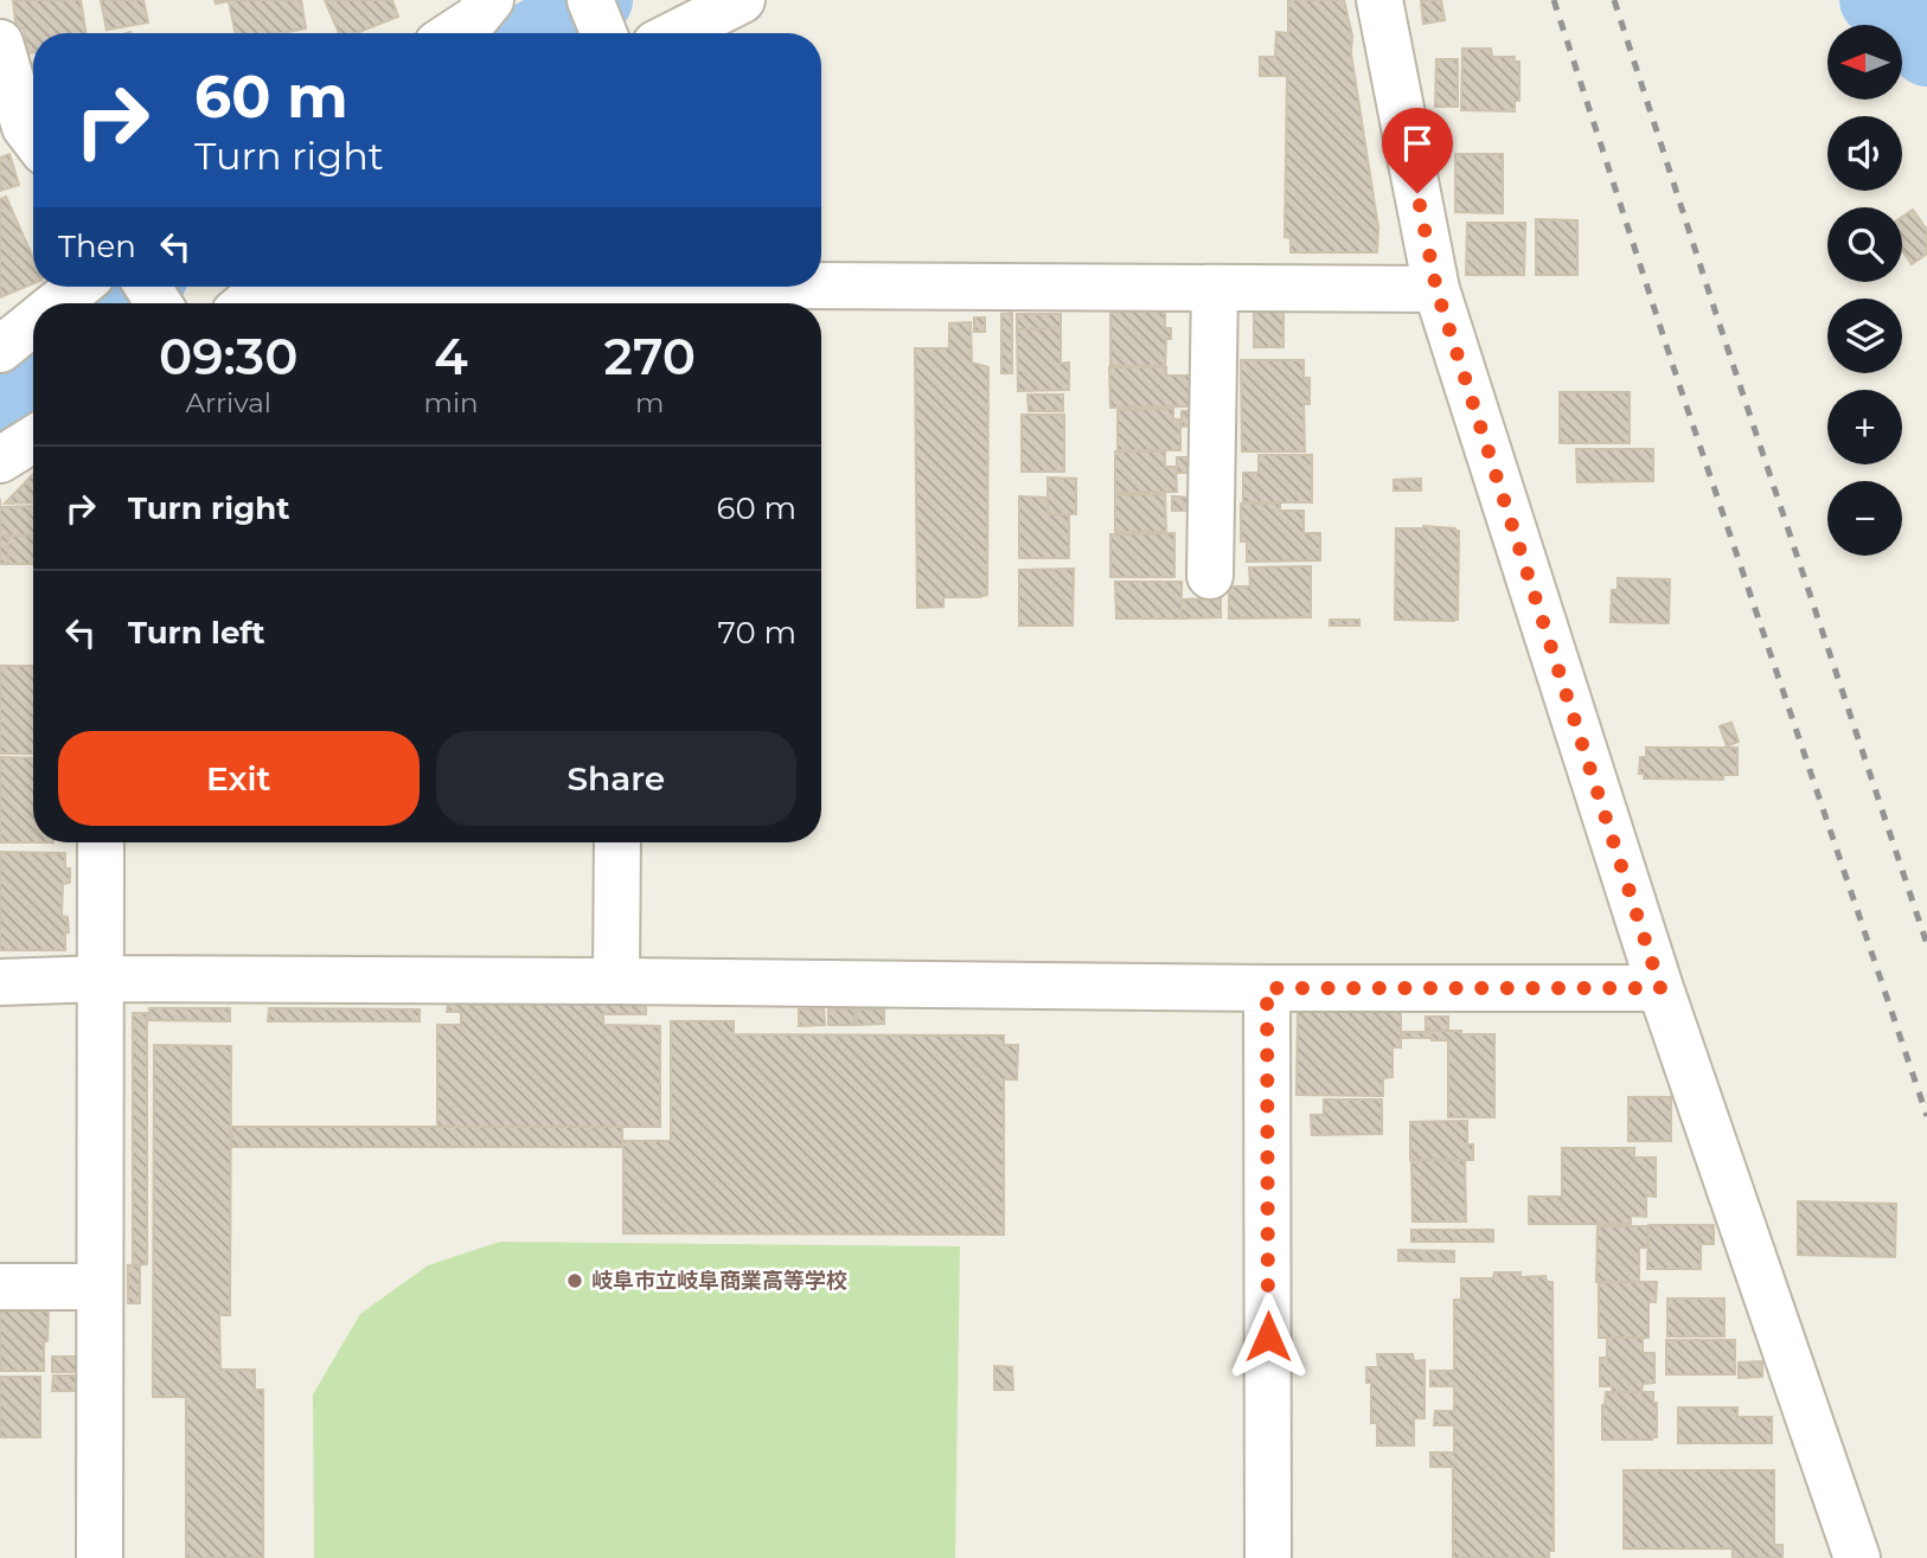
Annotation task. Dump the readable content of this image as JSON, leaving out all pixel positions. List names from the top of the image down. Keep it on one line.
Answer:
{"places":["岐阜市立岐阜商業高等学校"],"north":"left","page":{"map_buttons":["+","−"],"turn":["60 m","Turn right"],"then":"Then","eta":["09:30","Arrival","4","min","270","m"],"list":[{"name":"Turn right","value":"60 m"},{"name":"Turn left","value":"70 m"}],"buttons":["Exit","Share"]}}
